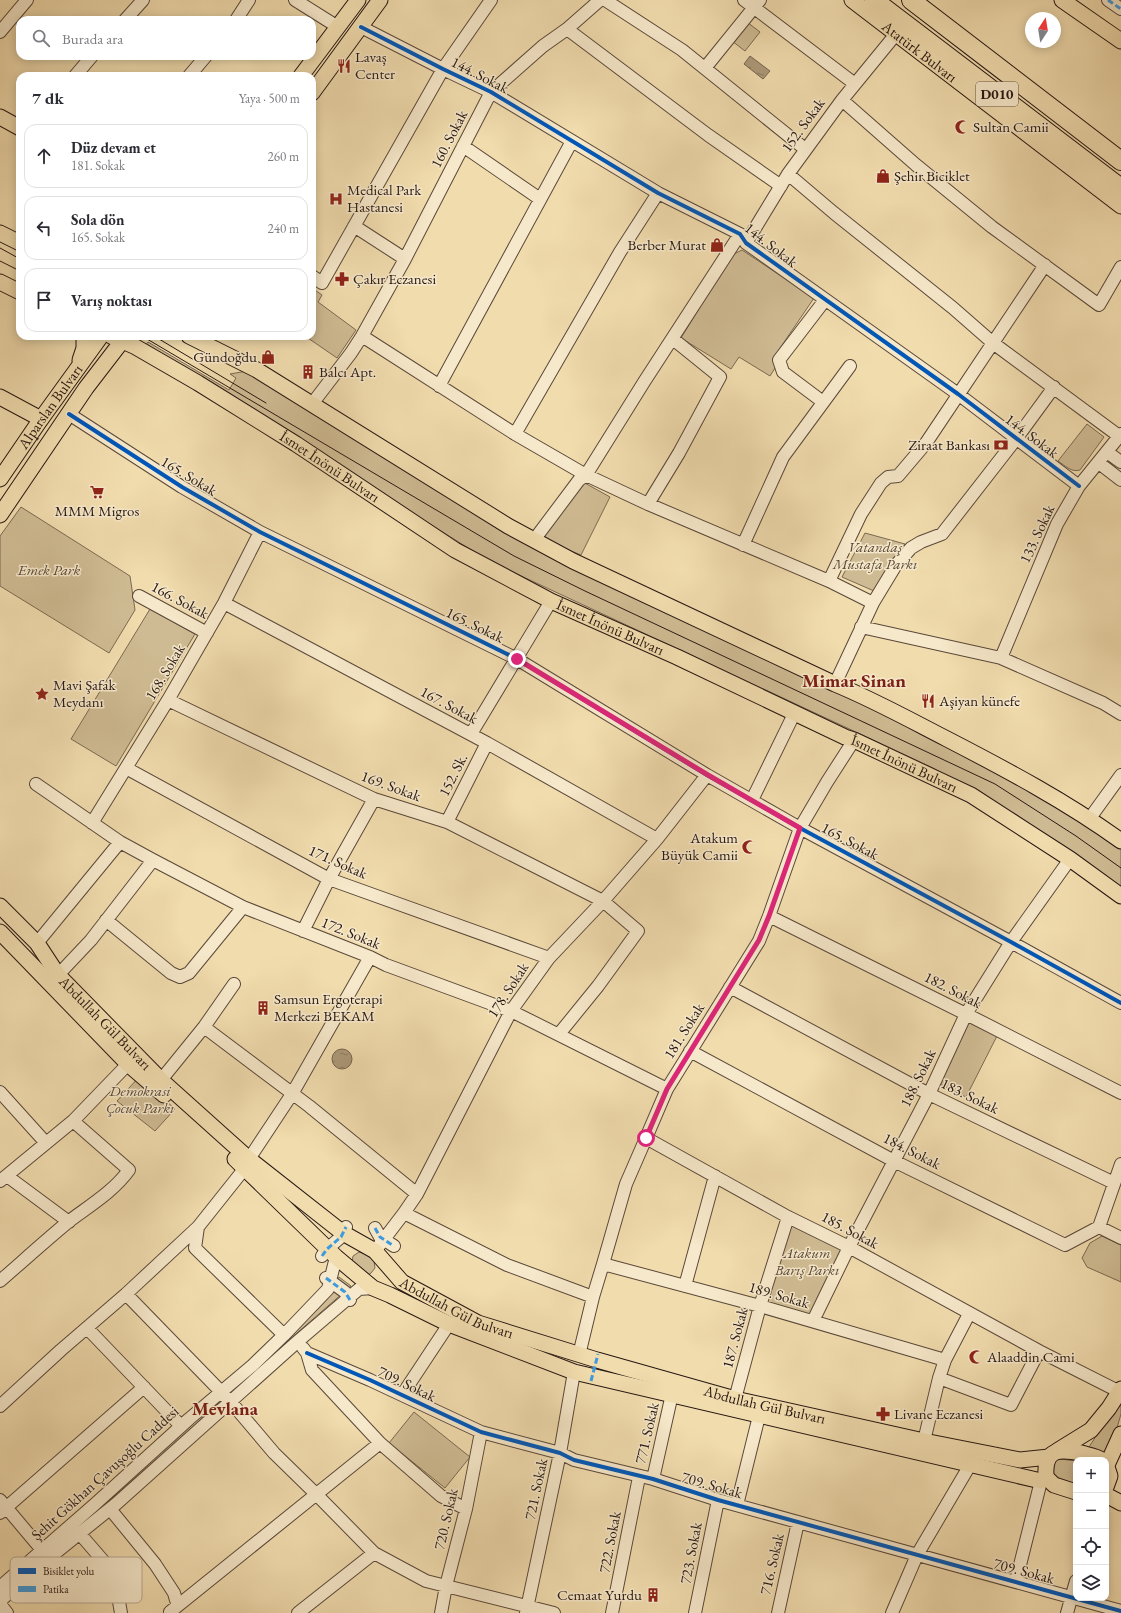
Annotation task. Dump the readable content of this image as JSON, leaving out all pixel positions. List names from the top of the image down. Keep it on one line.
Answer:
{"streets":{"highway":["Atatürk Bulvarı","D010"],"main road":["Alparslan Bulvarı","İsmet İnönü Bulvarı","Abdullah Gül Bulvarı"],"street":["144. Sokak","152. Sokak","160. Sokak","165. Sokak","133. Sokak","166. Sokak","168. Sokak","167. Sokak","152. Sk.","169. Sokak","171. Sokak","172. Sokak","178. Sokak","182. Sokak","181. Sokak","188. Sokak","183. Sokak","184. Sokak","185. Sokak","189. Sokak","187. Sokak","709. Sokak","771. Sokak","Şehit Gökhan Çavuşoğlu Caddesi","721. Sokak","720. Sokak","722. Sokak","723. Sokak","716. Sokak"]},"crossings":[["Atatürk Bulvarı","152. Sokak"],["144. Sokak","152. Sokak"],["144. Sokak","160. Sokak"],["144. Sokak","133. Sokak"],["Alparslan Bulvarı","165. Sokak"],["İsmet İnönü Bulvarı","152. Sk."],["İsmet İnönü Bulvarı","181. Sokak"],["İsmet İnönü Bulvarı","188. Sokak"],["165. Sokak","168. Sokak"],["165. Sokak","152. Sk."],["165. Sokak","178. Sokak"],["165. Sokak","181. Sokak"],["165. Sokak","188. Sokak"],["166. Sokak","168. Sokak"],["168. Sokak","167. Sokak"],["168. Sokak","169. Sokak"],["168. Sokak","171. Sokak"],["168. Sokak","172. Sokak"],["167. Sokak","152. Sk."],["167. Sokak","178. Sokak"],["152. Sk.","169. Sokak"],["169. Sokak","172. Sokak"],["169. Sokak","178. Sokak"],["171. Sokak","178. Sokak"],["172. Sokak","178. Sokak"],["172. Sokak","181. Sokak"],["178. Sokak","Abdullah Gül Bulvarı"],["182. Sokak","181. Sokak"],["182. Sokak","188. Sokak"],["Abdullah Gül Bulvarı","181. Sokak"],["Abdullah Gül Bulvarı","187. Sokak"],["Abdullah Gül Bulvarı","771. Sokak"],["Abdullah Gül Bulvarı","Şehit Gökhan Çavuşoğlu Caddesi"],["Abdullah Gül Bulvarı","721. Sokak"],["181. Sokak","183. Sokak"],["181. Sokak","184. Sokak"],["181. Sokak","185. Sokak"],["181. Sokak","189. Sokak"],["188. Sokak","183. Sokak"],["188. Sokak","184. Sokak"],["188. Sokak","185. Sokak"],["188. Sokak","189. Sokak"],["185. Sokak","187. Sokak"],["189. Sokak","187. Sokak"],["709. Sokak","771. Sokak"],["709. Sokak","721. Sokak"],["709. Sokak","720. Sokak"],["709. Sokak","722. Sokak"],["709. Sokak","723. Sokak"],["709. Sokak","716. Sokak"]],"districts":["Mimar Sinan","Mevlana"],"parks":["Vatandaş Mustafa Parkı","Emek Park","Demokrasi Çocuk Parkı","Atakum Barış Parkı"],"places":{"restaurant":["Lavaş Center","Aşiyan künefe"],"mosque":["Sultan Camii","Atakum Büyük Camii","Alaaddin Cami"],"shop":["Şehir Biciklet","Berber Murat","Gündoğdu"],"hospital":["Medical Park Hastanesi"],"pharmacy":["Çakır Eczanesi","Livane Eczanesi"],"building":["Balcı Apt.","Samsun Ergoterapi Merkezi BEKAM","Cemaat Yurdu"],"bank":["Ziraat Bankası"],"supermarket":["MMM Migros"],"place":["Mavi Şafak Meydanı"]},"legend":["Bisiklet yolu","Patika"],"north":"top","page":{"search":"Burada ara","heading":["7 dk","Yaya · 500 m"],"list":[["Düz devam et","181. Sokak","260 m"],["Sola dön","165. Sokak","240 m"],"Varış noktası"],"map_buttons":["+","−"]}}
